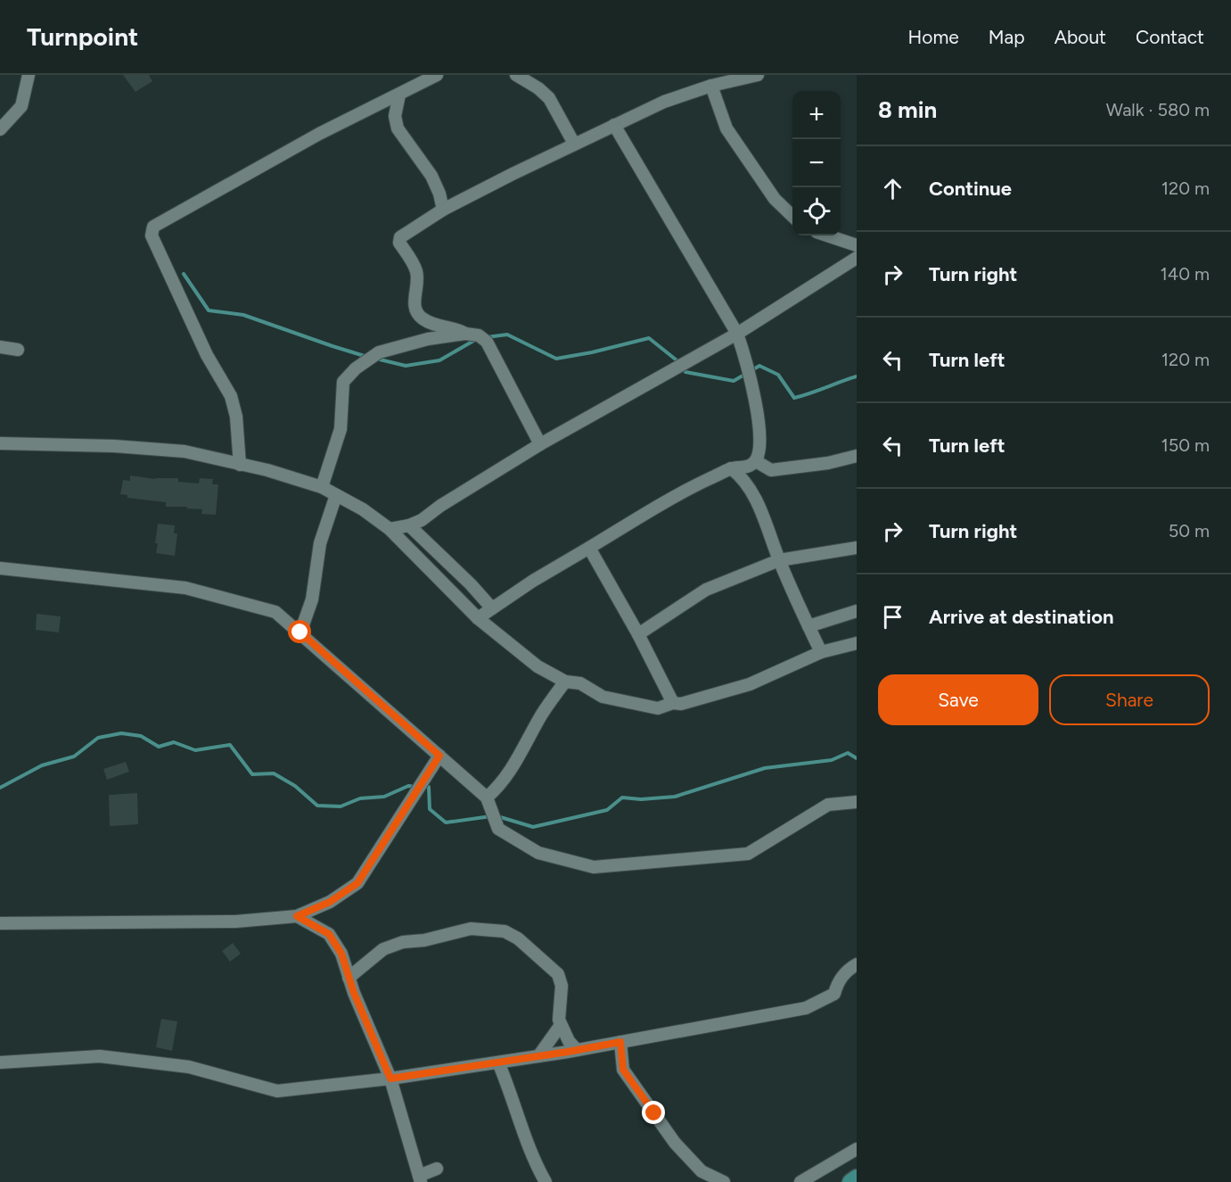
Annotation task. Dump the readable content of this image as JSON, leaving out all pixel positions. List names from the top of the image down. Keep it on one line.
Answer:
{"page":{"header":"Turnpoint","nav":["Home","Map","About","Contact"],"heading":["8 min","Walk · 580 m"],"map_buttons":["+","−"],"list":[["Continue","120 m"],["Turn right","140 m"],["Turn left","120 m"],["Turn left","150 m"],["Turn right","50 m"],"Arrive at destination"],"buttons":["Save","Share"]}}
